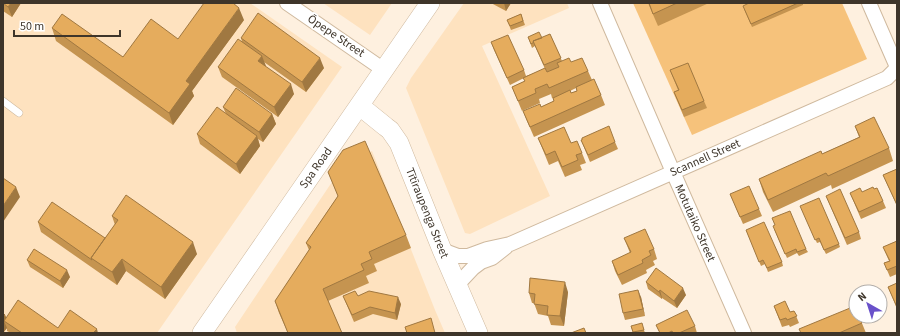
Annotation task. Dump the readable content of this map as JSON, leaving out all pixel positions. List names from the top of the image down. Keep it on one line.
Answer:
{"streets":{"main road":["Spa Road","Tītīraupenga Street"],"street":["Ōpepe Street","Scannell Street","Motutaiko Street"]},"crossings":[["Ōpepe Street","Spa Road"],["Scannell Street","Tītīraupenga Street"],["Scannell Street","Motutaiko Street"],["Spa Road","Tītīraupenga Street"]],"scale_bar":"50 m","north":"top left"}
